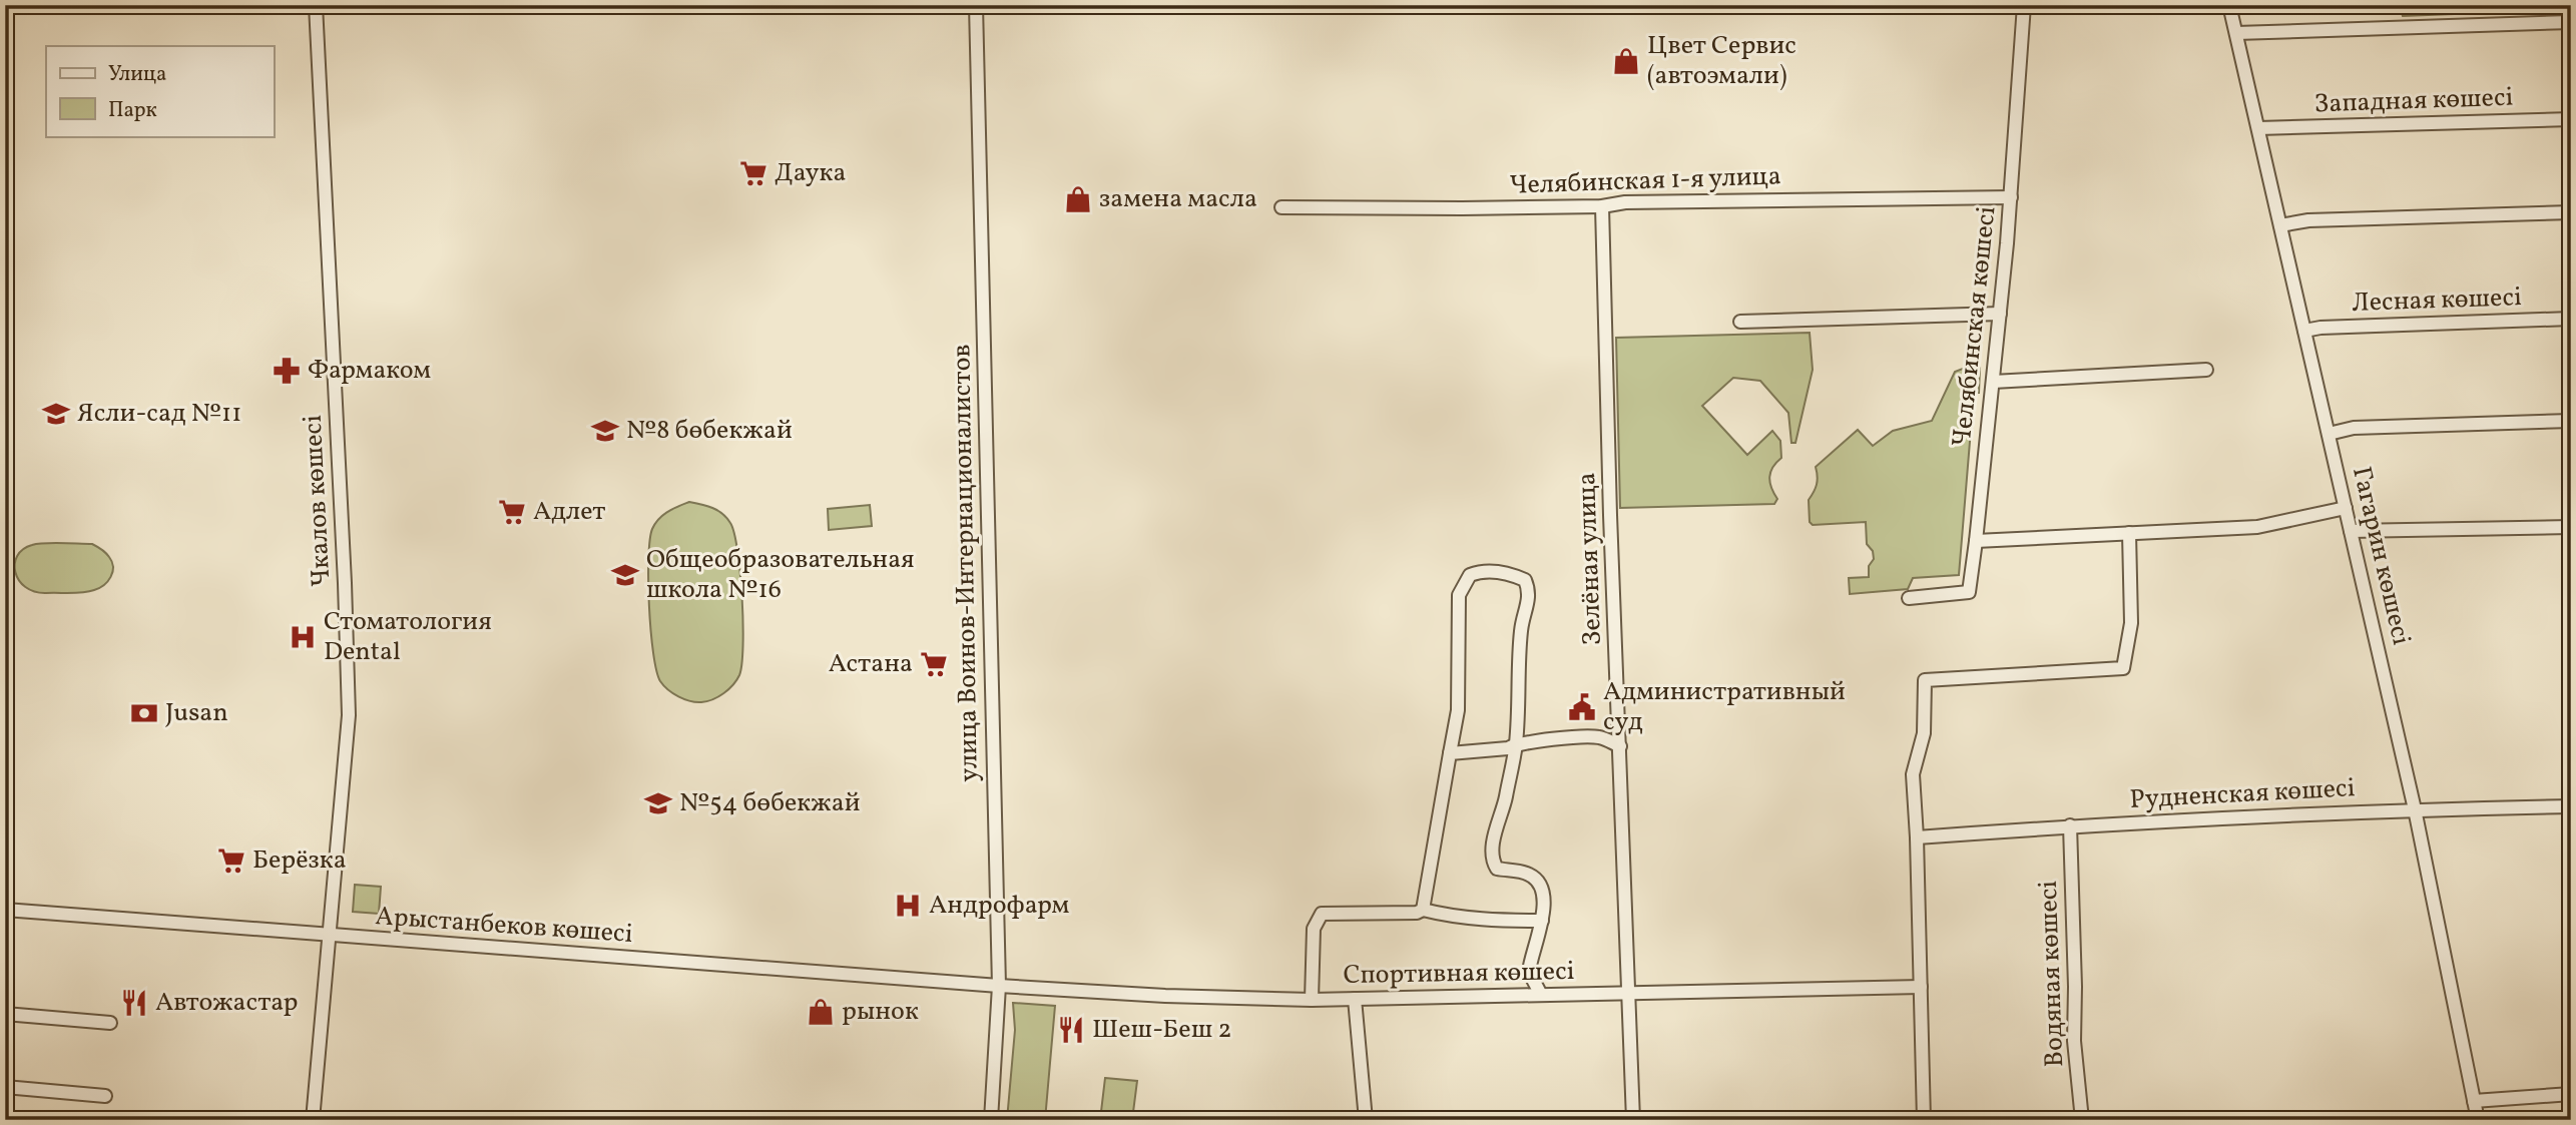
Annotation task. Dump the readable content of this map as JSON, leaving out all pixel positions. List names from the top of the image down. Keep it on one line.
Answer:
{"streets":{"street":["Западная көшесі","Челябинская 1-я улица","Лесная көшесі","Челябинская көшесі","Чкалов көшесі","Гагарин көшесі","Зелёная улица","улица Воинов-Интернационалистов","Рудненская көшесі","Арыстанбеков көшесі","Спортивная көшесі","Водяная көшесі"]},"crossings":[["Западная көшесі","Гагарин көшесі"],["Челябинская 1-я улица","Челябинская көшесі"],["Челябинская 1-я улица","Зелёная улица"],["Лесная көшесі","Гагарин көшесі"],["Чкалов көшесі","Арыстанбеков көшесі"],["Гагарин көшесі","Рудненская көшесі"],["Зелёная улица","Спортивная көшесі"],["улица Воинов-Интернационалистов","Арыстанбеков көшесі"],["улица Воинов-Интернационалистов","Спортивная көшесі"],["Рудненская көшесі","Водяная көшесі"],["Арыстанбеков көшесі","Спортивная көшесі"]],"places":{"shop":["Цвет Сервис (автоэмали)","замена масла","рынок"],"supermarket":["Даука","Адлет","Астана","Берёзка"],"pharmacy":["Фармаком"],"school or university":["Ясли-сад №11","№8 бөбекжай","Общеобразовательная школа №16","№54 бөбекжай"],"hospital":["Стоматология Dental","Андрофарм"],"public building":["Административный суд"],"bank":["Jusan"],"restaurant":["Автожастар","Шеш-Беш 2"]},"legend":["Улица","Парк"]}
